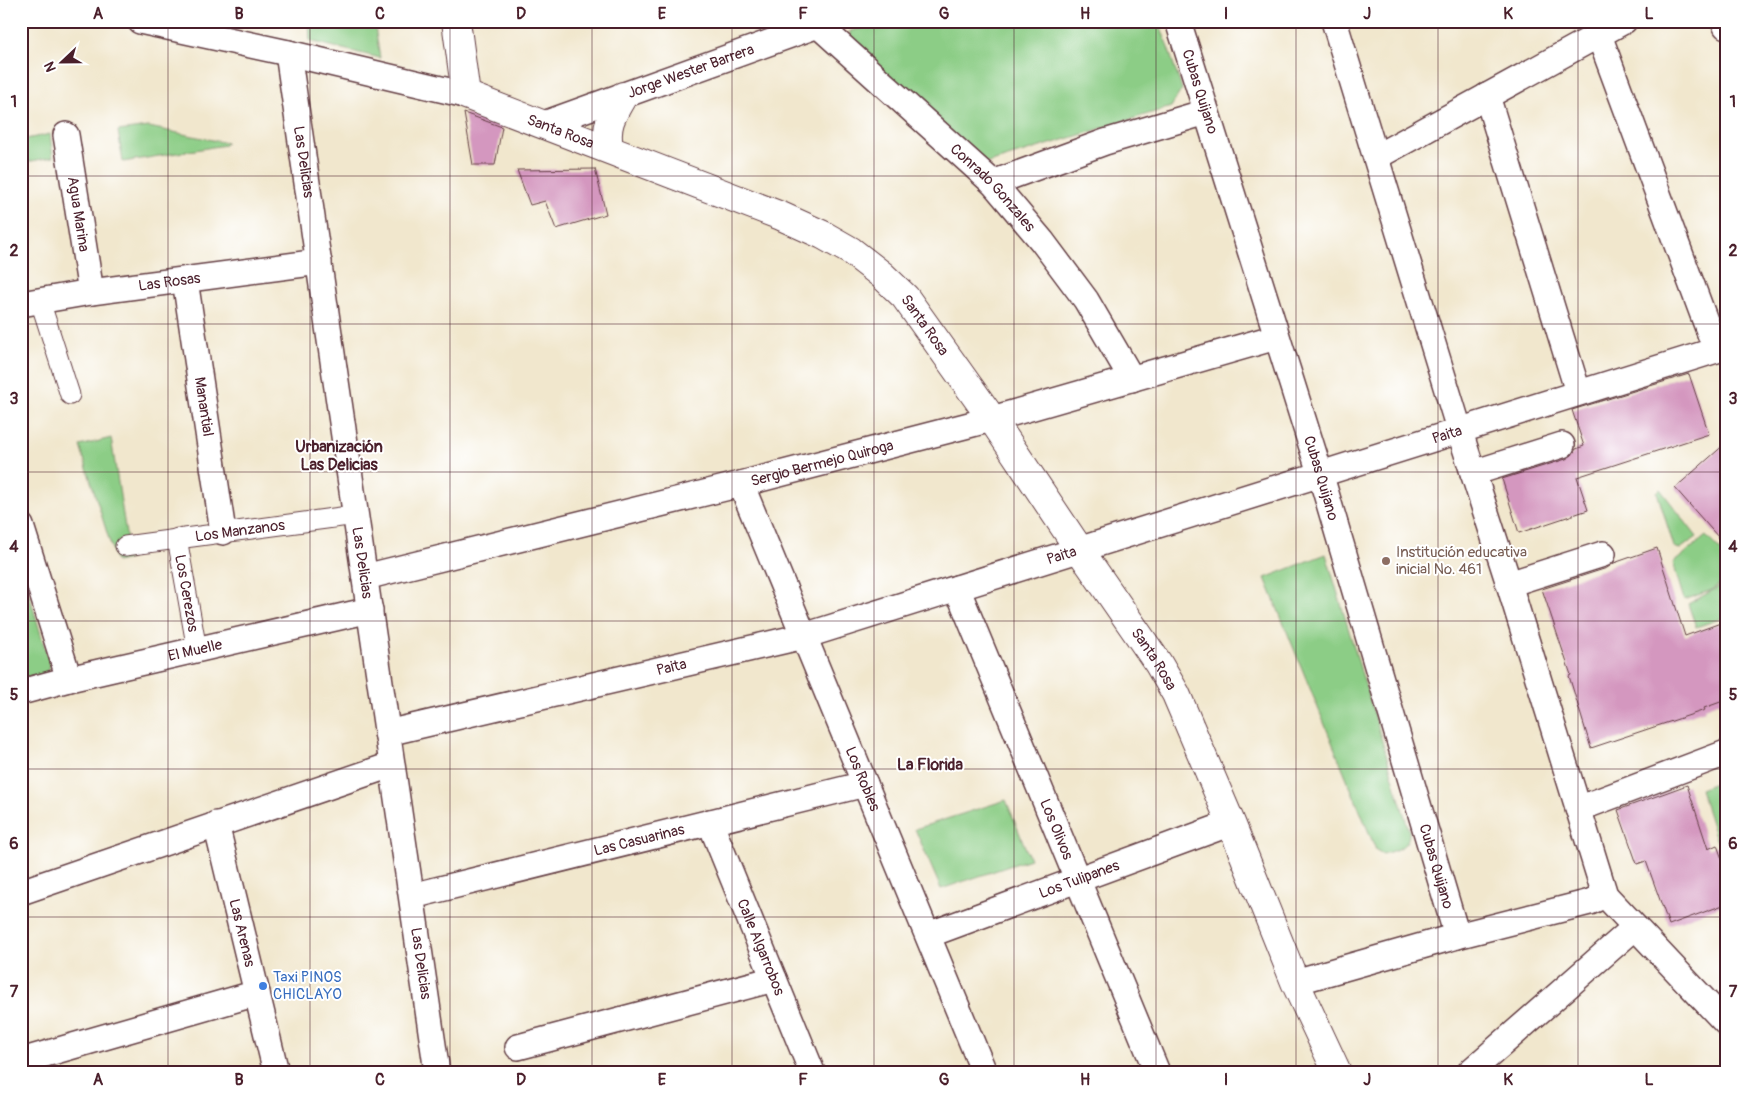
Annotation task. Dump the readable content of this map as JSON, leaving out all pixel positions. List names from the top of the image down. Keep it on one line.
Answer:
{"streets":{"street":["Jorge Wester Barrera","Cubas Quijano","Santa Rosa","Las Delicias","Conrado Gonzales","Agua Marina","Las Rosas","Manantial","Paita","Sergio Bermejo Quiroga","Los Manzanos","Los Cerezos","El Muelle","Los Robles","Los Olivos","Las Casuarinas","Los Tulipanes","Las Arenas","Calle Algarrobos"]},"crossings":[["Jorge Wester Barrera","Santa Rosa"],["Jorge Wester Barrera","Conrado Gonzales"],["Cubas Quijano","Paita"],["Cubas Quijano","Sergio Bermejo Quiroga"],["Santa Rosa","Las Delicias"],["Santa Rosa","Paita"],["Santa Rosa","Sergio Bermejo Quiroga"],["Santa Rosa","Los Tulipanes"],["Las Delicias","Las Rosas"],["Las Delicias","Paita"],["Las Delicias","Sergio Bermejo Quiroga"],["Las Delicias","Los Manzanos"],["Las Delicias","El Muelle"],["Las Delicias","Las Casuarinas"],["Conrado Gonzales","Sergio Bermejo Quiroga"],["Agua Marina","Las Rosas"],["Las Rosas","Manantial"],["Manantial","Los Manzanos"],["Paita","Los Robles"],["Paita","Los Olivos"],["Sergio Bermejo Quiroga","Los Robles"],["Los Manzanos","Los Cerezos"],["Los Cerezos","El Muelle"],["Los Robles","Las Casuarinas"],["Los Robles","Los Tulipanes"],["Los Olivos","Los Tulipanes"],["Las Casuarinas","Calle Algarrobos"]],"districts":["Urbanización Las Delicias","La Florida"],"places":["Institución educativa inicial No. 461","Taxi PINOS CHICLAYO"],"north":"left","grid":{"columns":["A","B","C","D","E","F","G","H","I","J","K","L"],"rows":["1","2","3","4","5","6","7"]}}
